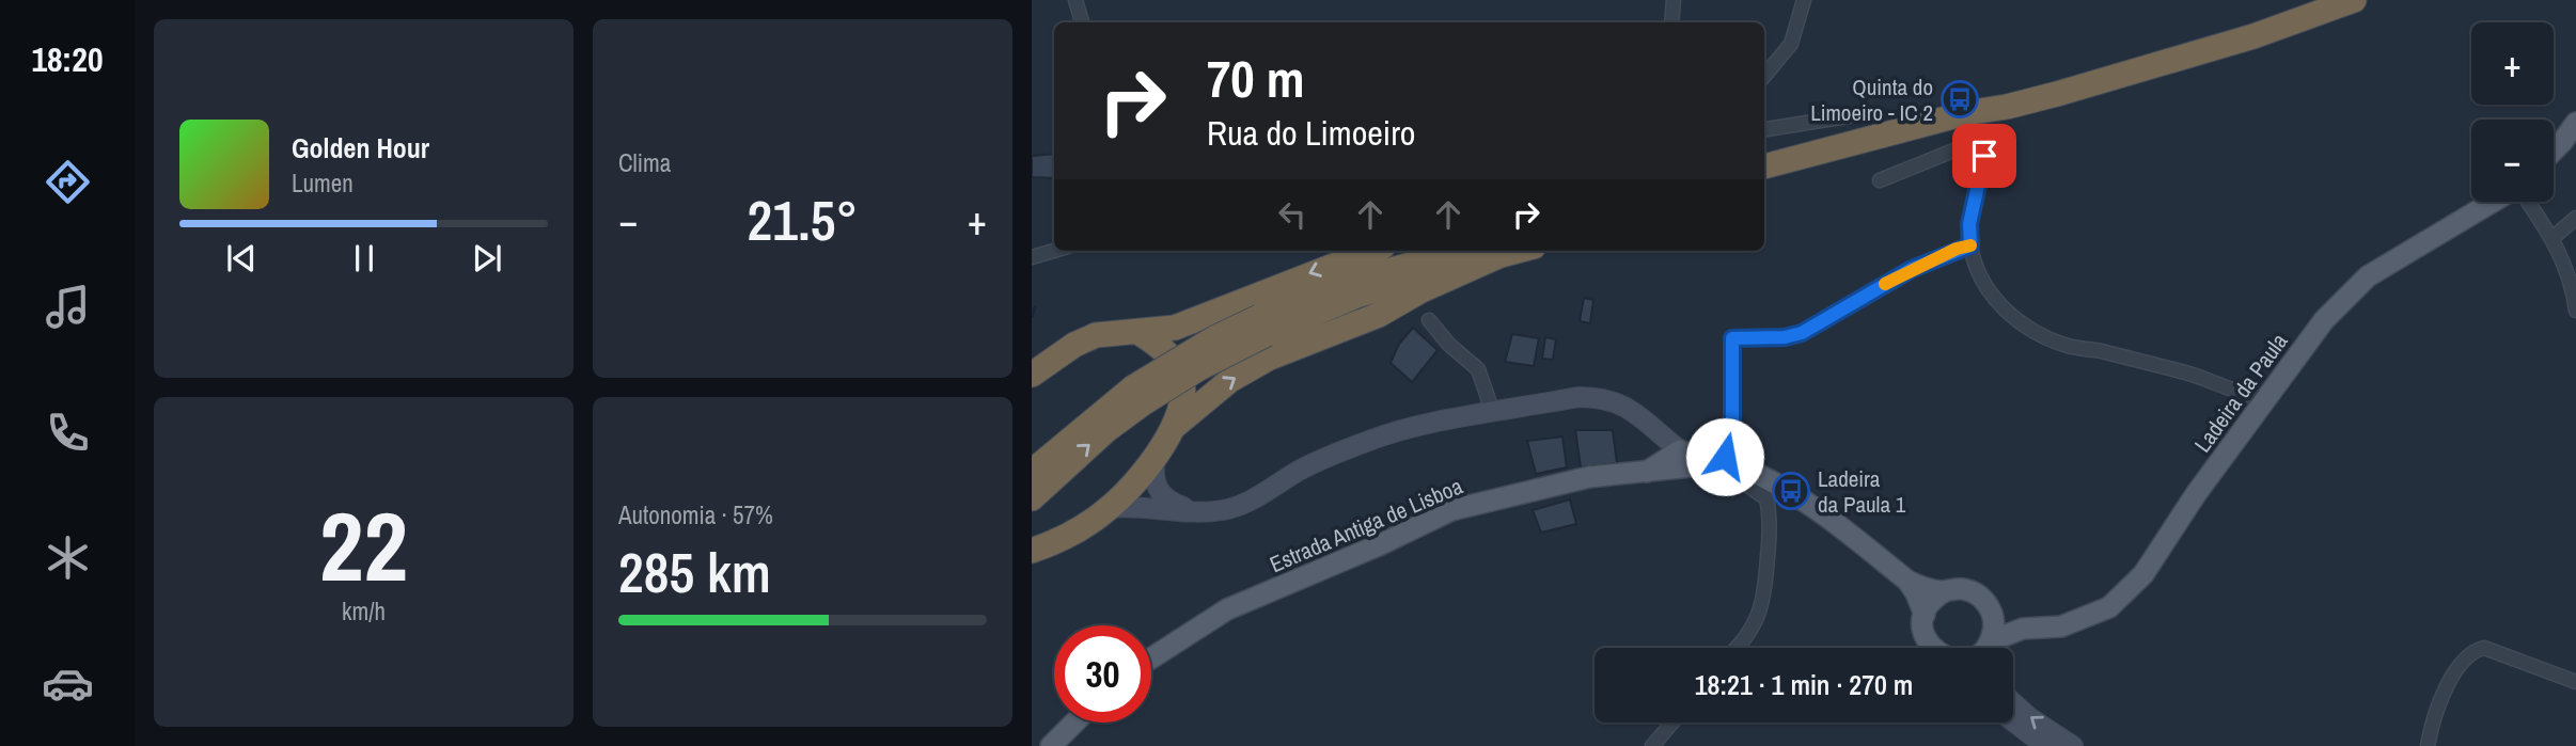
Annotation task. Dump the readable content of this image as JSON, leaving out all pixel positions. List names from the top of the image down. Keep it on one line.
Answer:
{"streets":{"main road":["Ladeira da Paula","Estrada Antiga de Lisboa"]},"places":{"bus stop":["Quinta do Limoeiro - IC 2","Ladeira da Paula 1"]},"page":{"tabs":"18:20","tile":["Clima",["22","km/h"],["Autonomia · 57%","285 km"]],"map_buttons":["+","−"],"turn":["70 m","Rua do Limoeiro"],"song":["Golden Hour","Lumen"],"heat":["−","21.5°","+"],"limit":"30","trip":"18:21 · 1 min · 270 m"}}
